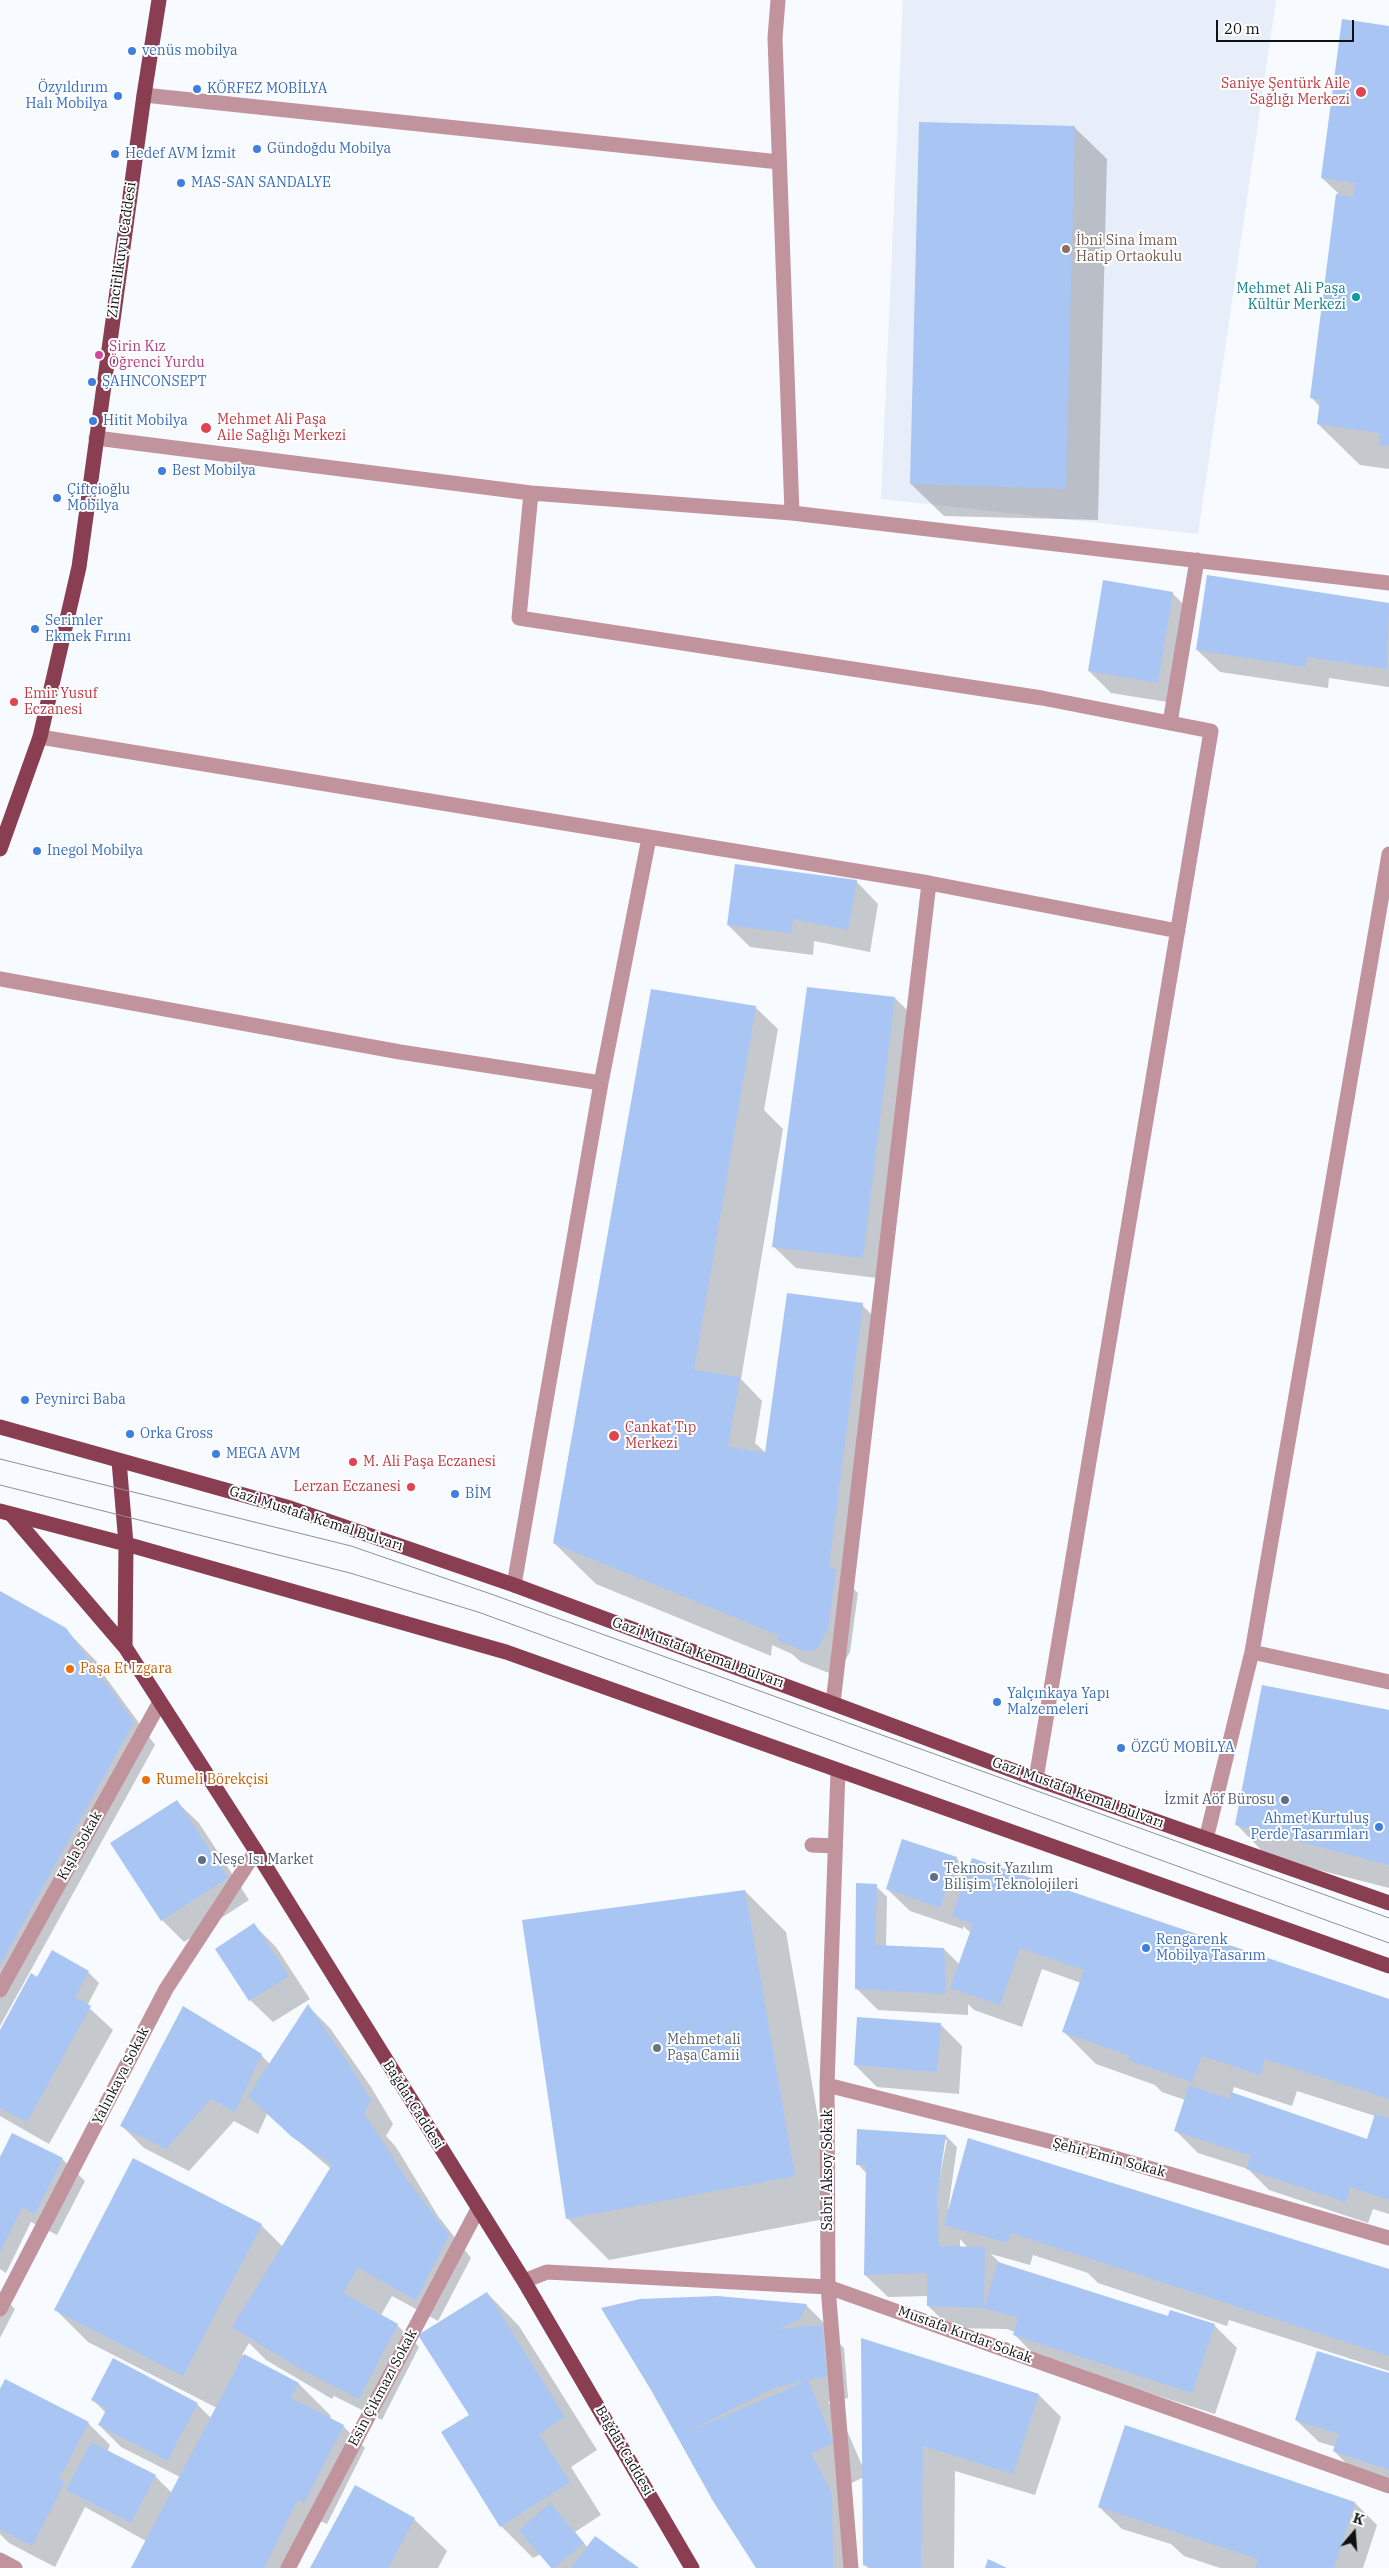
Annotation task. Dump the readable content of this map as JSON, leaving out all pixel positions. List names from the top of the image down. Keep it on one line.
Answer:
{"streets":{"main road":["Zincirlikuyu Caddesi","Gazi Mustafa Kemal Bulvarı","Bağdat Caddesi"],"street":["Kışla Sokak","Yalınkaya Sokak","Şehit Emin Sokak","Sabri Aksoy Sokak","Mustafa Kırdar Sokak","Esin Çıkmazı Sokak"]},"crossings":[["Kışla Sokak","Bağdat Caddesi"],["Yalınkaya Sokak","Bağdat Caddesi"],["Bağdat Caddesi","Mustafa Kırdar Sokak"],["Bağdat Caddesi","Esin Çıkmazı Sokak"],["Şehit Emin Sokak","Sabri Aksoy Sokak"],["Sabri Aksoy Sokak","Mustafa Kırdar Sokak"]],"places":["venüs mobilya","KÖRFEZ MOBİLYA","Saniye Şentürk Aile Sağlığı Merkezi","Özyıldırım Halı Mobilya","Gündoğdu Mobilya","Hedef AVM İzmit","MAS-SAN SANDALYE","İbni Sina İmam Hatip Ortaokulu","Mehmet Ali Paşa Kültür Merkezi","Şirin Kız Öğrenci Yurdu","ŞAHNCONSEPT","Hitit Mobilya","Mehmet Ali Paşa Aile Sağlığı Merkezi","Best Mobilya","Çiftçioğlu Mobilya","Serimler Ekmek Fırını","Emir Yusuf Eczanesi","Inegol Mobilya","Peynirci Baba","Orka Gross","Cankat Tıp Merkezi","MEGA AVM","M. Ali Paşa Eczanesi","Lerzan Eczanesi","BİM","Paşa Et Izgara","Yalçınkaya Yapı Malzemeleri","ÖZGÜ MOBİLYA","Rumeli Börekçisi","İzmit Aöf Bürosu","Ahmet Kurtuluş Perde Tasarımları","Neşe Isı Market","Teknosit Yazılım Bilişim Teknolojileri","Rengarenk Mobilya Tasarım","Mehmet ali Paşa Camii"],"scale_bar":"20 m","north":"top"}
